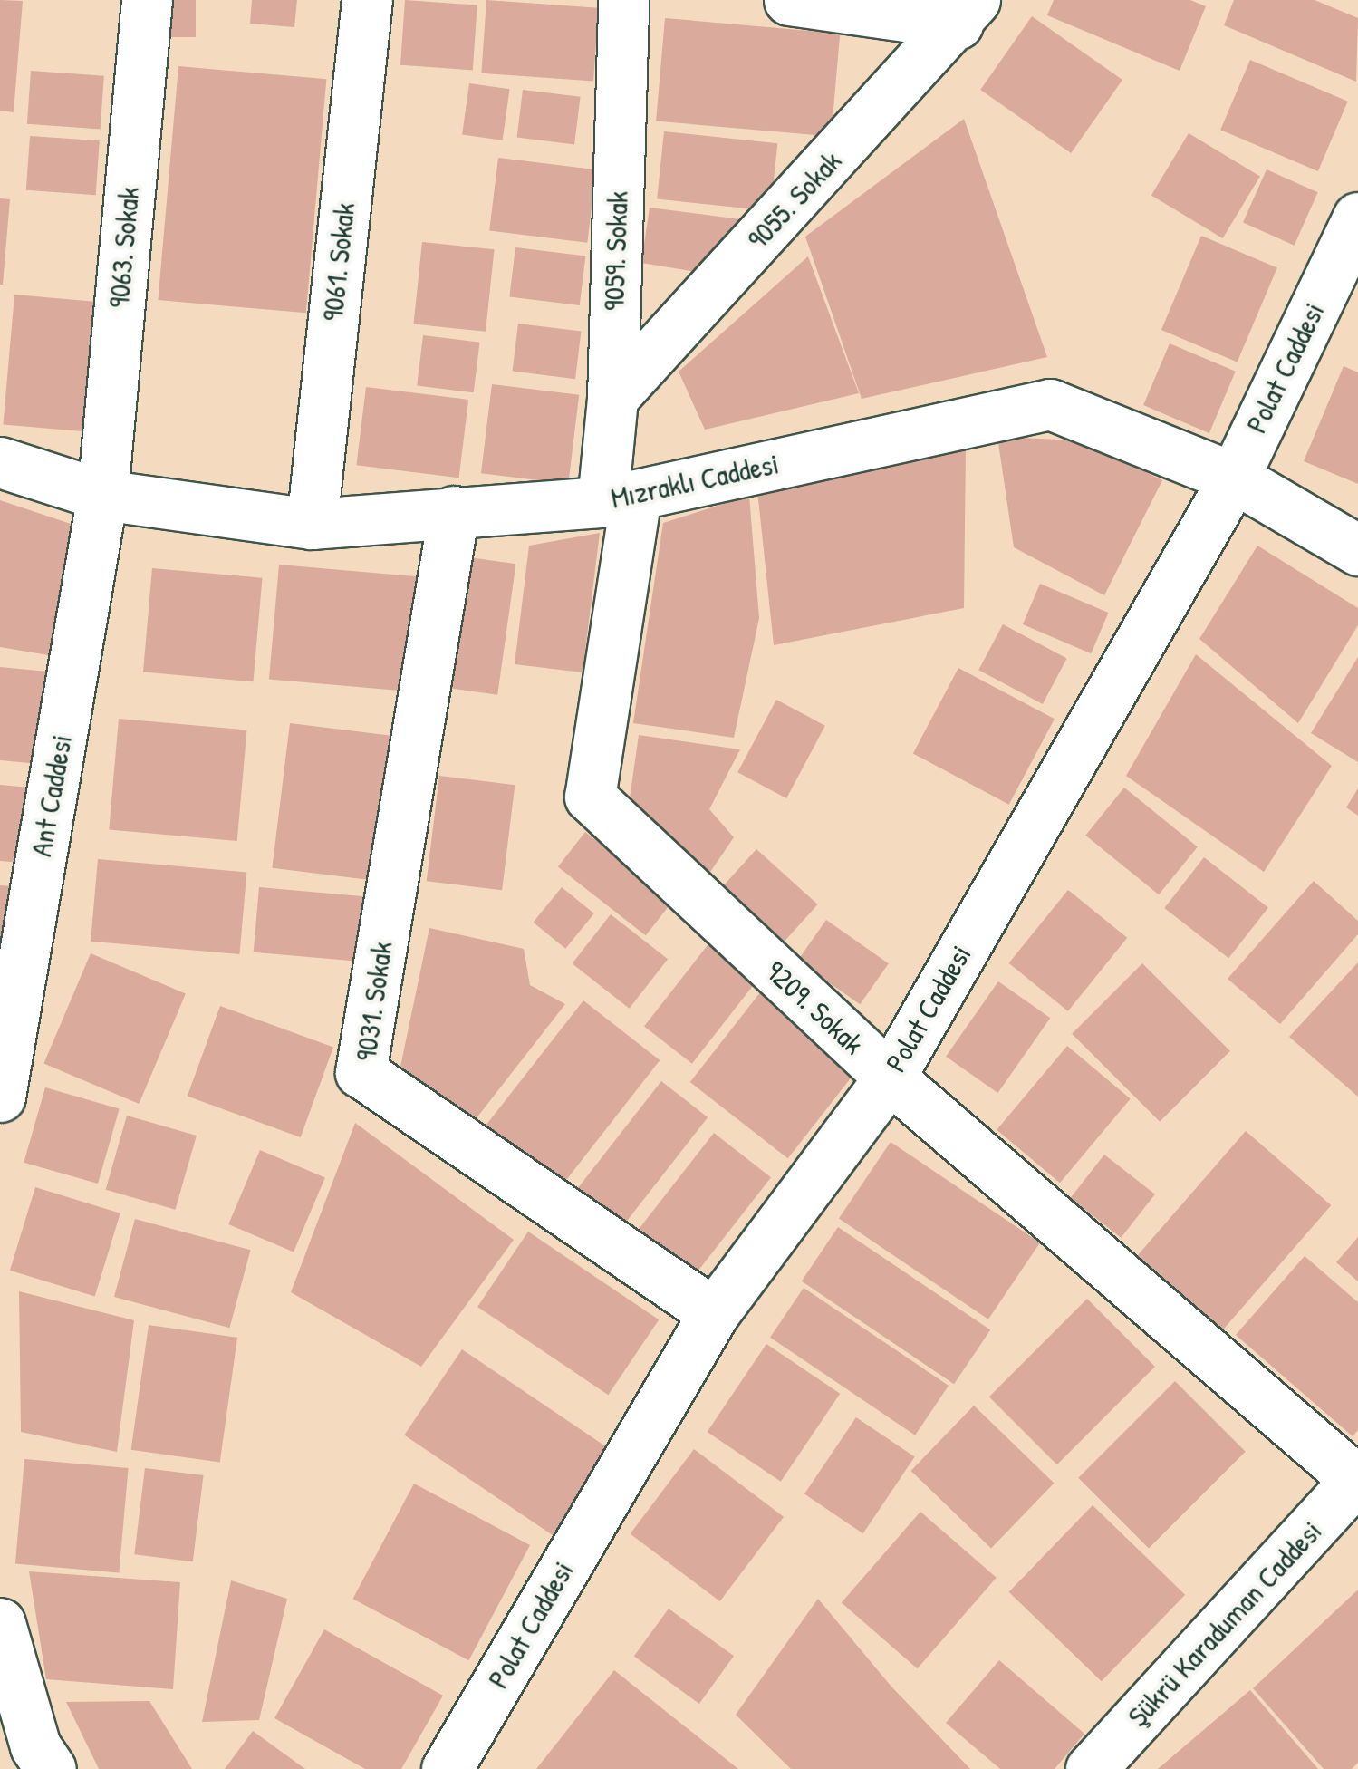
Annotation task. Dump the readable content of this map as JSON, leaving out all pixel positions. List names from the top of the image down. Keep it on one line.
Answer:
{"streets":{"street":["9055. Sokak","9063. Sokak","9059. Sokak","9061. Sokak","Polat Caddesi","Mızraklı Caddesi","Ant Caddesi","9031. Sokak","9209. Sokak","Şükrü Karaduman Caddesi"]},"crossings":[["9055. Sokak","9059. Sokak"],["9063. Sokak","Mızraklı Caddesi"],["9063. Sokak","Ant Caddesi"],["9059. Sokak","Mızraklı Caddesi"],["9059. Sokak","9209. Sokak"],["9061. Sokak","Mızraklı Caddesi"],["Polat Caddesi","Mızraklı Caddesi"],["Polat Caddesi","9031. Sokak"],["Polat Caddesi","9209. Sokak"],["Mızraklı Caddesi","Ant Caddesi"],["Mızraklı Caddesi","9031. Sokak"],["Mızraklı Caddesi","9209. Sokak"],["9209. Sokak","Şükrü Karaduman Caddesi"]]}
